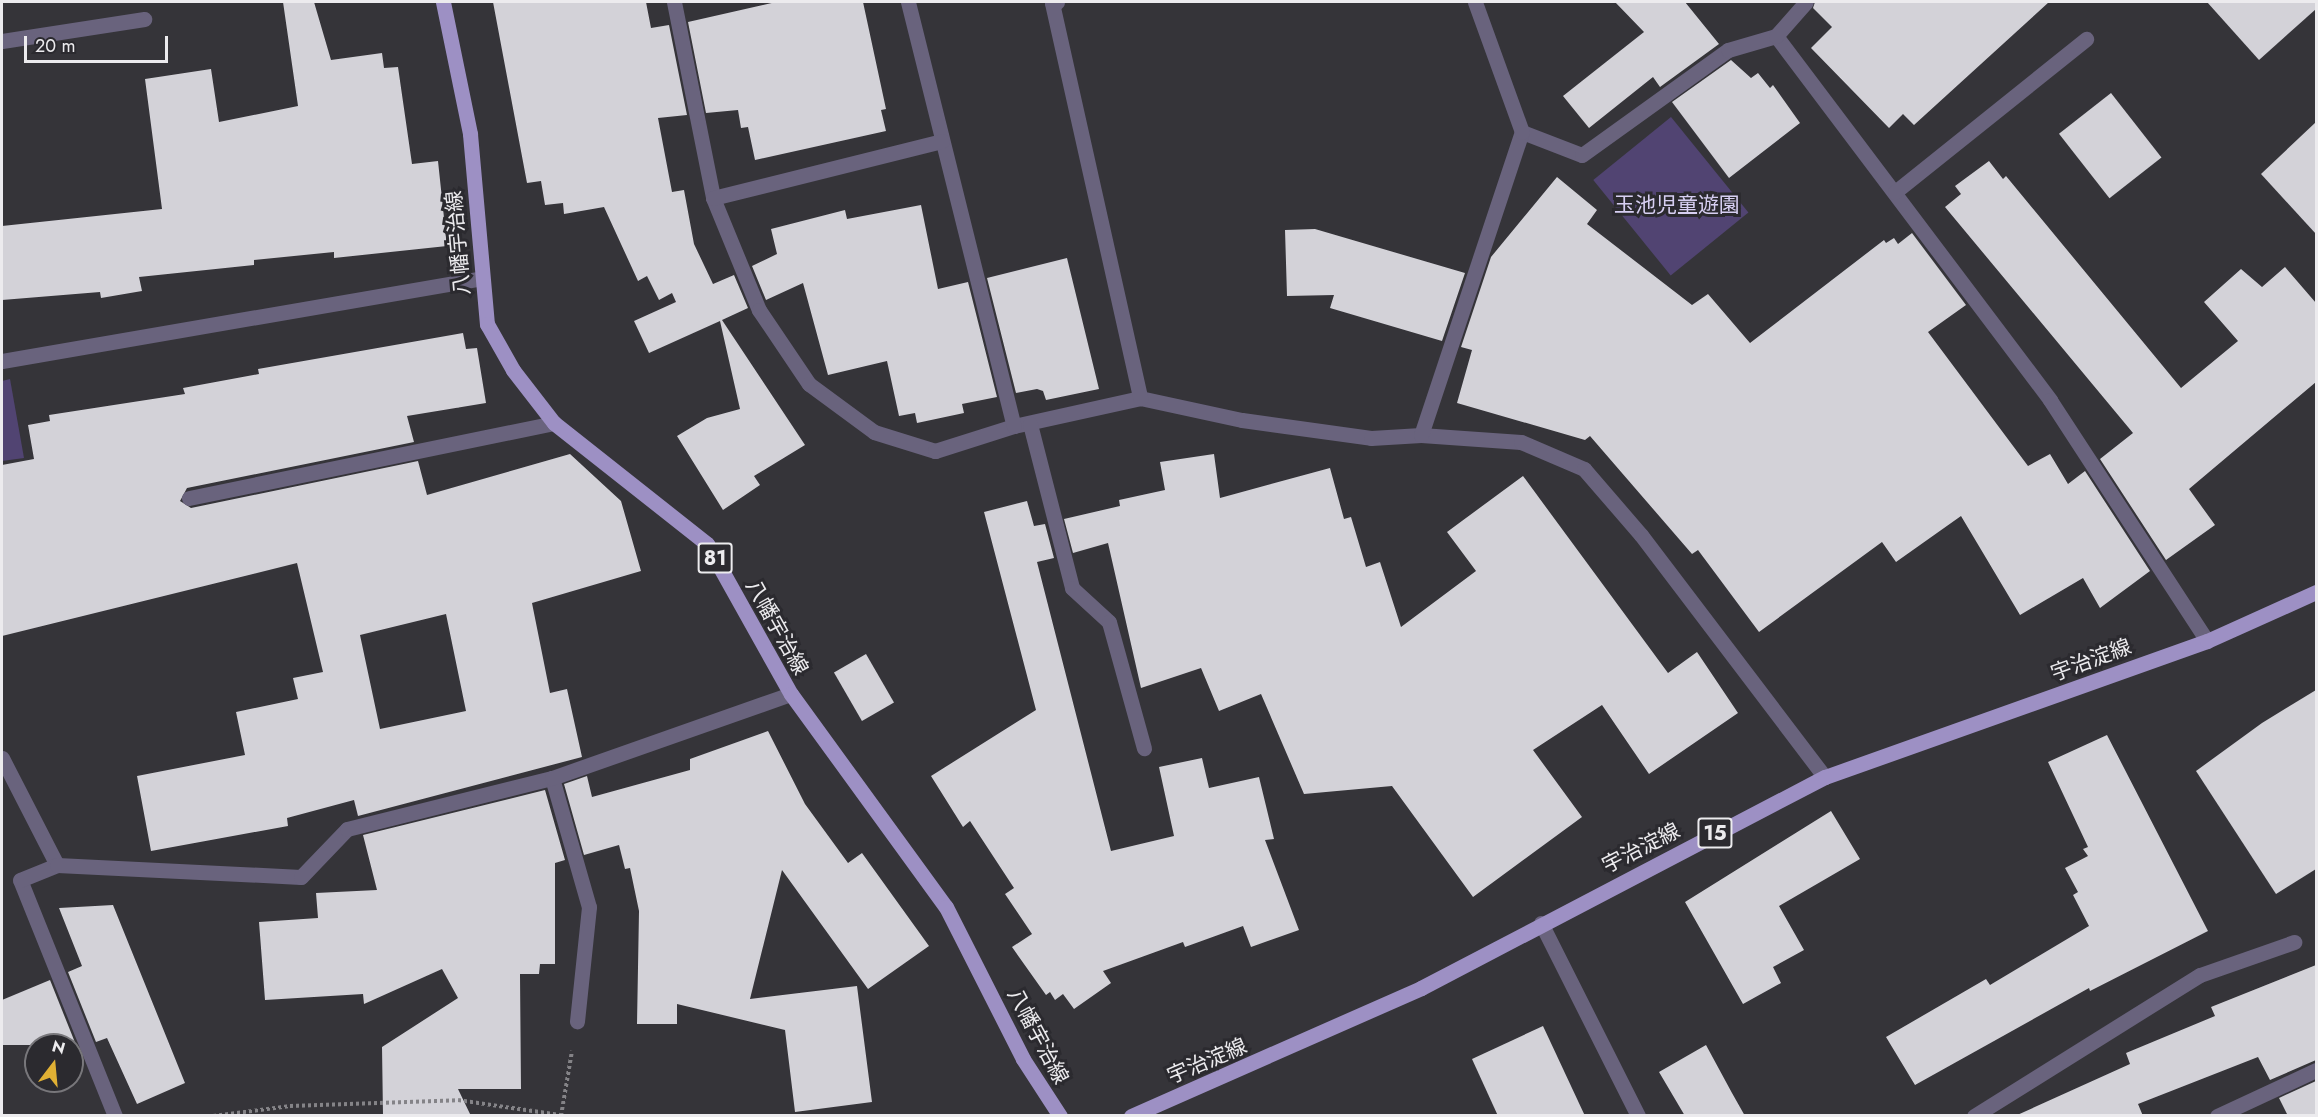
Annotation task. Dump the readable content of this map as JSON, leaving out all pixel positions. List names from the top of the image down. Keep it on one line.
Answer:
{"streets":{"main road":["八幡宇治線","81","宇治淀線","15"]},"parks":["玉池児童遊園"],"scale_bar":"20 m","north":"top"}
